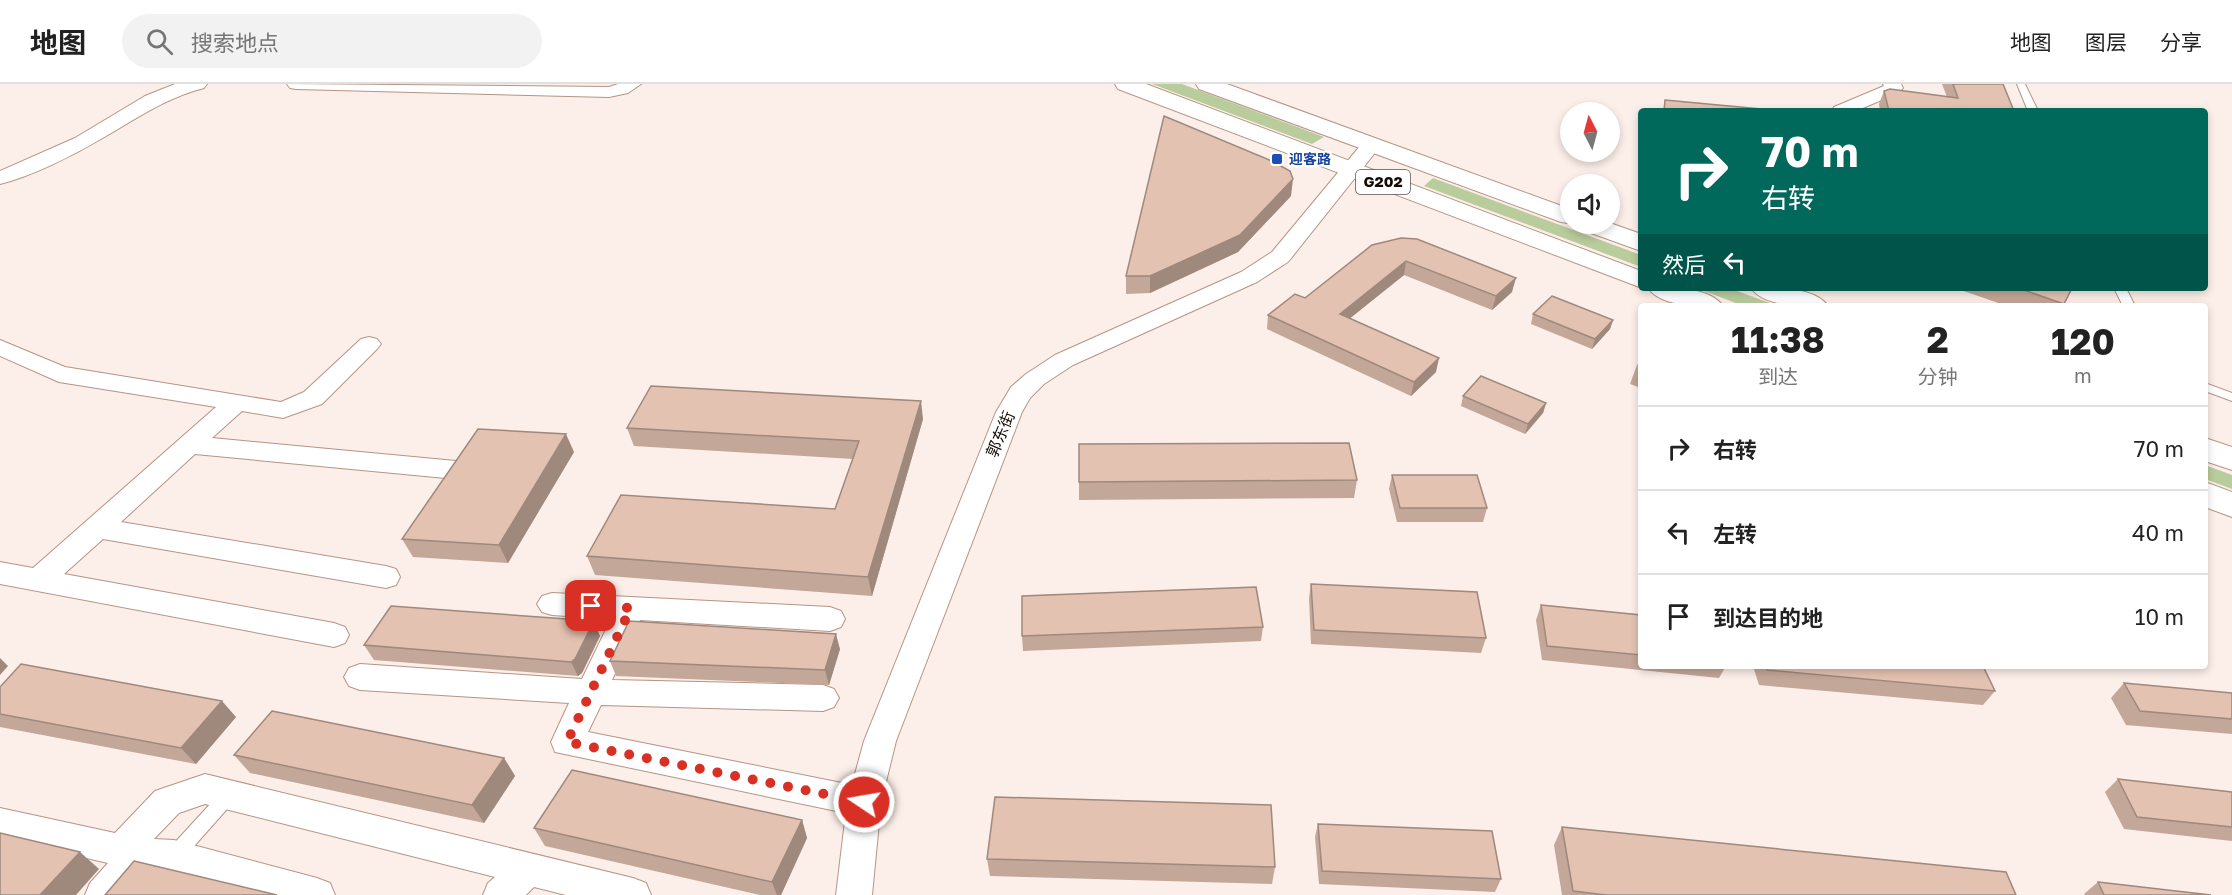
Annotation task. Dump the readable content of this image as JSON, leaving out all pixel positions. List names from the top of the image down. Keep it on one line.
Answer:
{"streets":{"highway":["G202"],"street":["郭东街"]},"crossings":[["G202","郭东街"]],"places":{"transit":["迎客路"]},"north":"top","page":{"header":"地图","search":"搜索地点","nav":["地图","图层","分享"],"turn":["70 m","右转"],"then":"然后","eta":["11:38","到达","2","分钟","120","m"],"list":[{"name":"右转","value":"70 m"},{"name":"左转","value":"40 m"},{"name":"到达目的地","value":"10 m"}]}}
